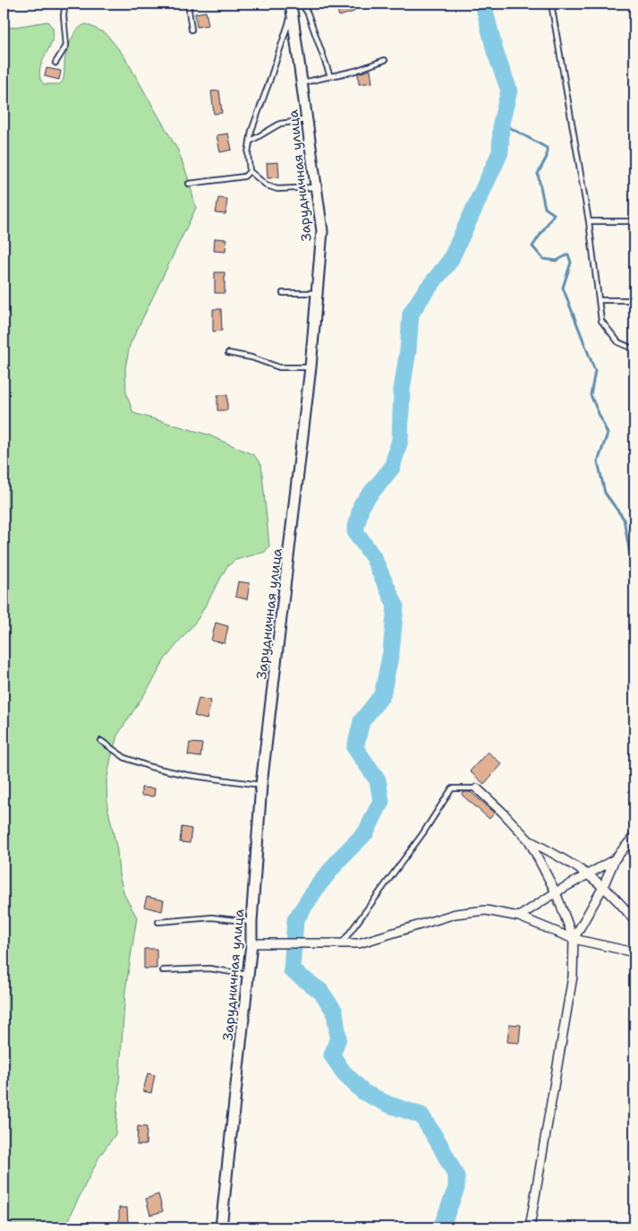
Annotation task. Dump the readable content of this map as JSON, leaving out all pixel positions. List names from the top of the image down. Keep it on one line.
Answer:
{"streets":{"street":["Зарудничная улица"]}}
